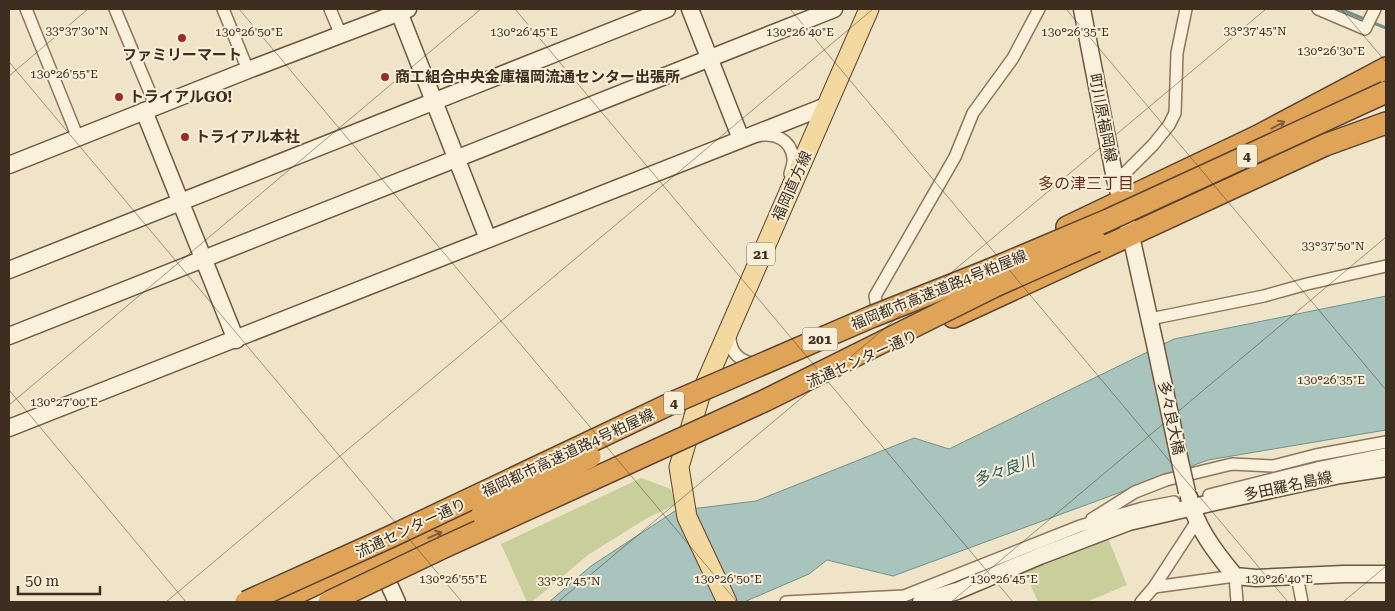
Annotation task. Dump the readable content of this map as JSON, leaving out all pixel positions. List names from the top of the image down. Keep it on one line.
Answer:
{"streets":{"highway":["4","福岡都市高速道路4号粕屋線","201","流通センター通り"],"main road":["福岡直方線","21"],"street":["町川原福岡線","多々良大橋","多田羅名島線"]},"crossings":[["町川原福岡線","流通センター通り"],["町川原福岡線","多々良大橋"],["福岡直方線","流通センター通り"],["福岡都市高速道路4号粕屋線","流通センター通り"],["多々良大橋","多田羅名島線"]],"districts":["多の津三丁目"],"water":["多々良川"],"places":["ファミリーマート","商工組合中央金庫福岡流通センター出張所","トライアルGO!","トライアル本社"],"scale_bar":"50 m","coordinates":["33°37'30\"N","33°37'45\"N","130°26'50\"E","130°26'45\"E","130°26'40\"E","130°26'35\"E","130°26'30\"E","130°26'55\"E","33°37'50\"N","130°27'00\"E"]}
